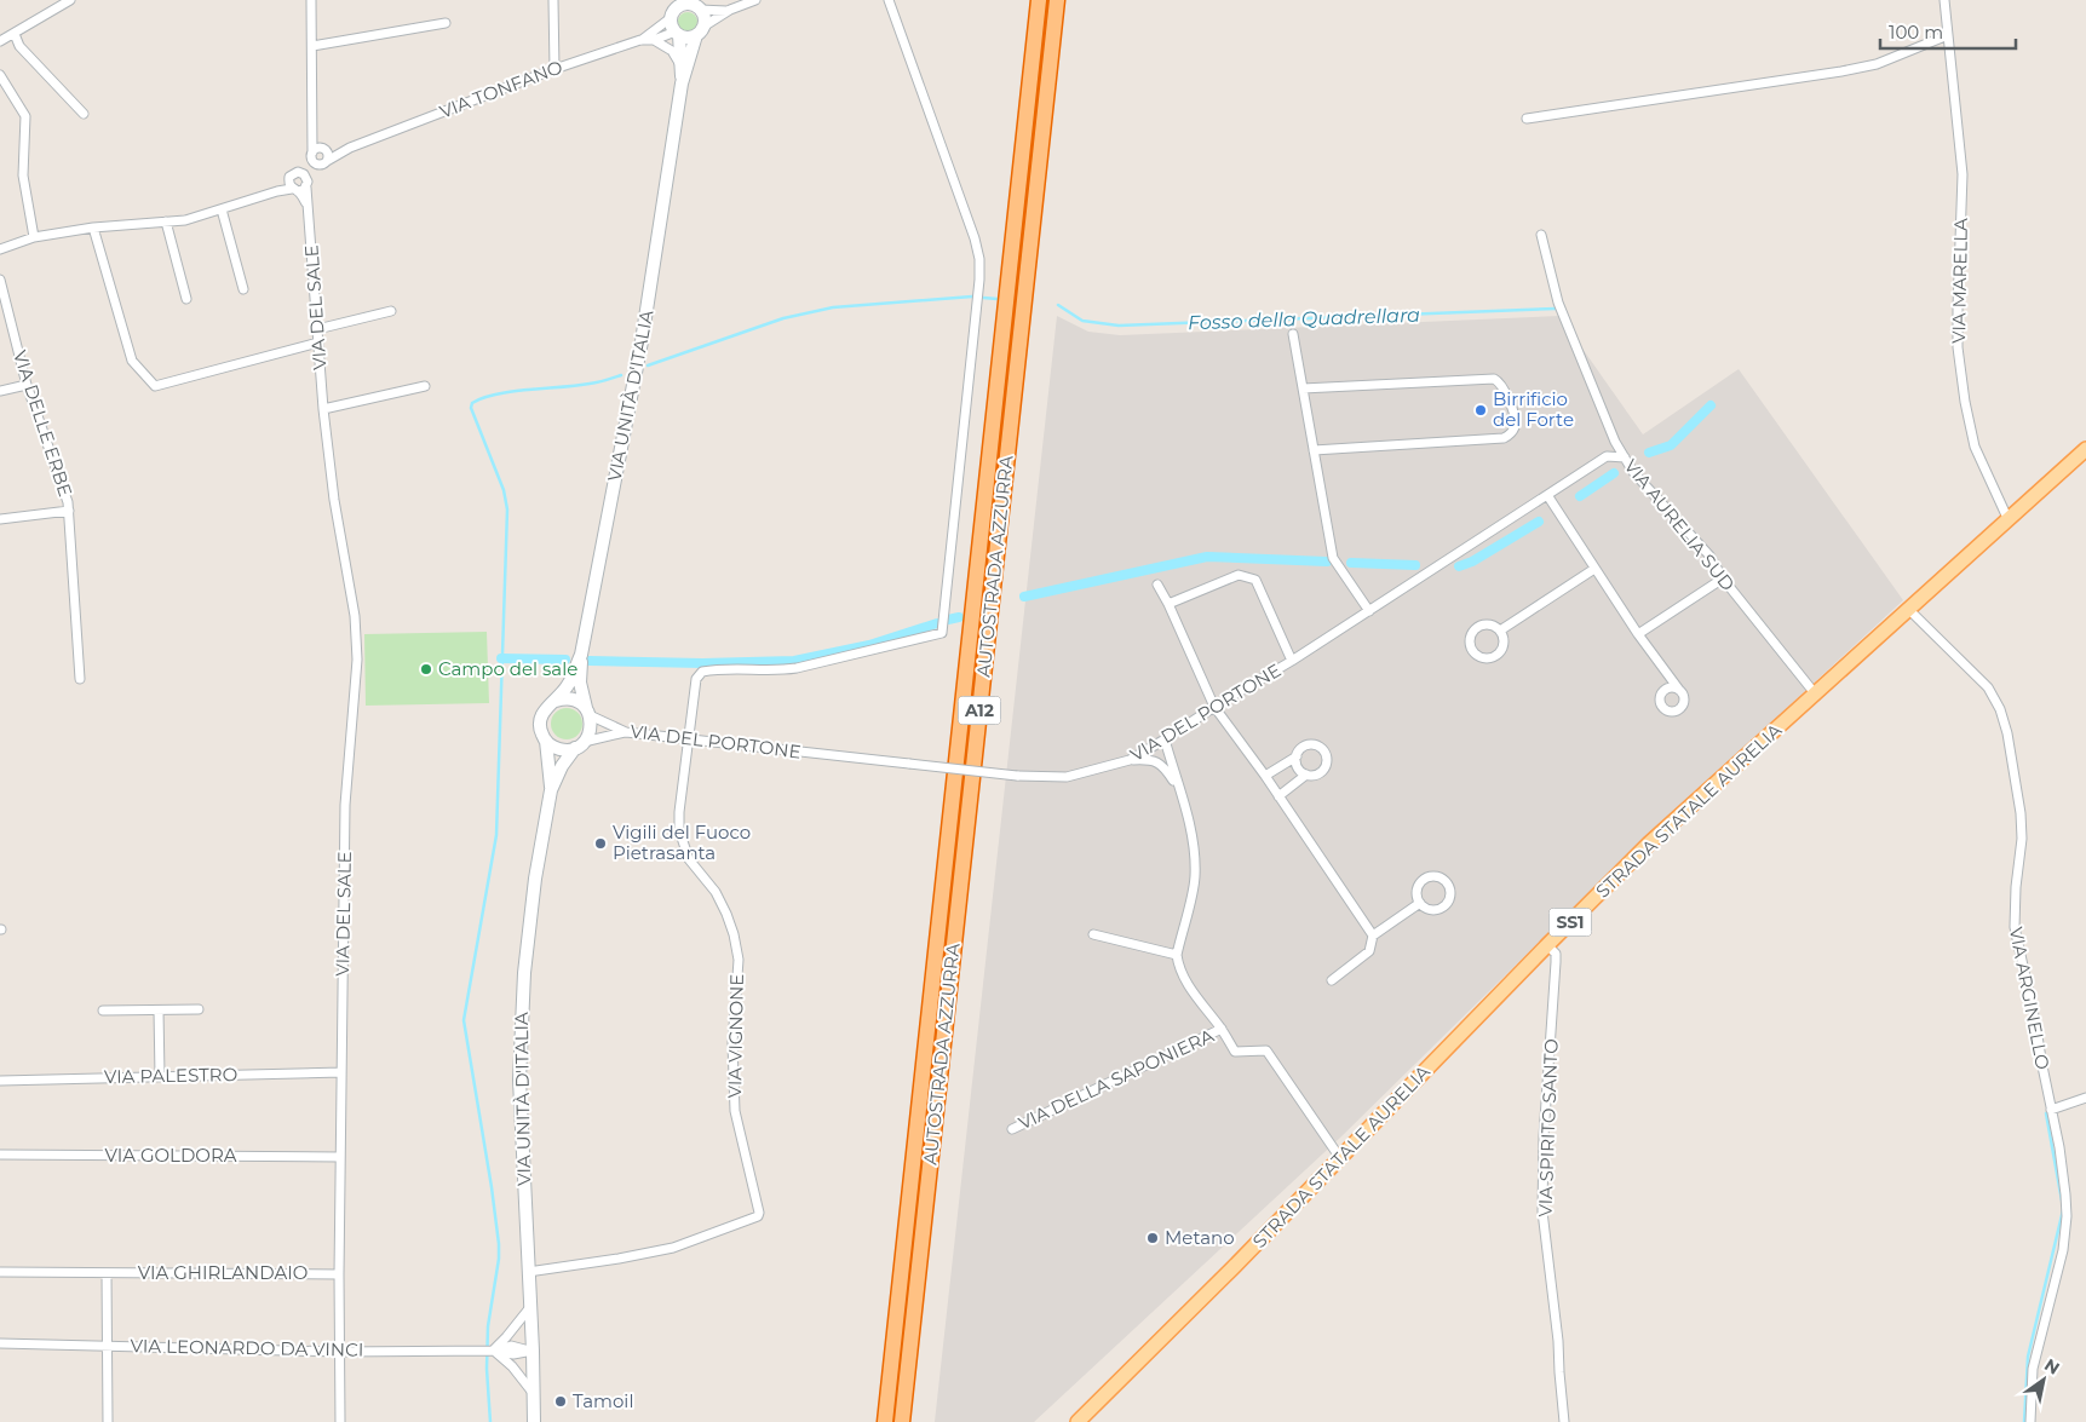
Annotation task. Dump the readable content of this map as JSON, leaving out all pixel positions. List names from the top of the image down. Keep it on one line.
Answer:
{"streets":{"highway":["AUTOSTRADA AZZURRA","A12"],"main road":["VIA UNITÀ D'ITALIA","STRADA STATALE AURELIA","SS1"],"street":["VIA TONFANO","VIA MARELLA","VIA DEL SALE","VIA DELLE ERBE","VIA AURELIA SUD","VIA DEL PORTONE","VIA ARGINELLO","VIA VIGNONE","VIA PALESTRO","VIA DELLA SAPONIERA","VIA SPIRITO SANTO","VIA GOLDORA","VIA GHIRLANDAIO","VIA LEONARDO DA VINCI"]},"crossings":[["VIA MARELLA","STRADA STATALE AURELIA"],["VIA DEL SALE","VIA PALESTRO"],["VIA DEL SALE","VIA GOLDORA"],["VIA DEL SALE","VIA GHIRLANDAIO"],["VIA DEL SALE","VIA LEONARDO DA VINCI"],["VIA UNITÀ D'ITALIA","VIA DEL PORTONE"],["VIA UNITÀ D'ITALIA","VIA VIGNONE"],["VIA UNITÀ D'ITALIA","VIA LEONARDO DA VINCI"],["VIA AURELIA SUD","VIA DEL PORTONE"],["VIA AURELIA SUD","STRADA STATALE AURELIA"],["VIA DEL PORTONE","VIA VIGNONE"],["STRADA STATALE AURELIA","VIA ARGINELLO"],["STRADA STATALE AURELIA","VIA DELLA SAPONIERA"],["STRADA STATALE AURELIA","VIA SPIRITO SANTO"]],"water":["Fosso della Quadrellara"],"places":["Birrificio del Forte","Campo del sale","Vigili del Fuoco Pietrasanta","Metano","Tamoil"],"scale_bar":"100 m","north":"top right"}
